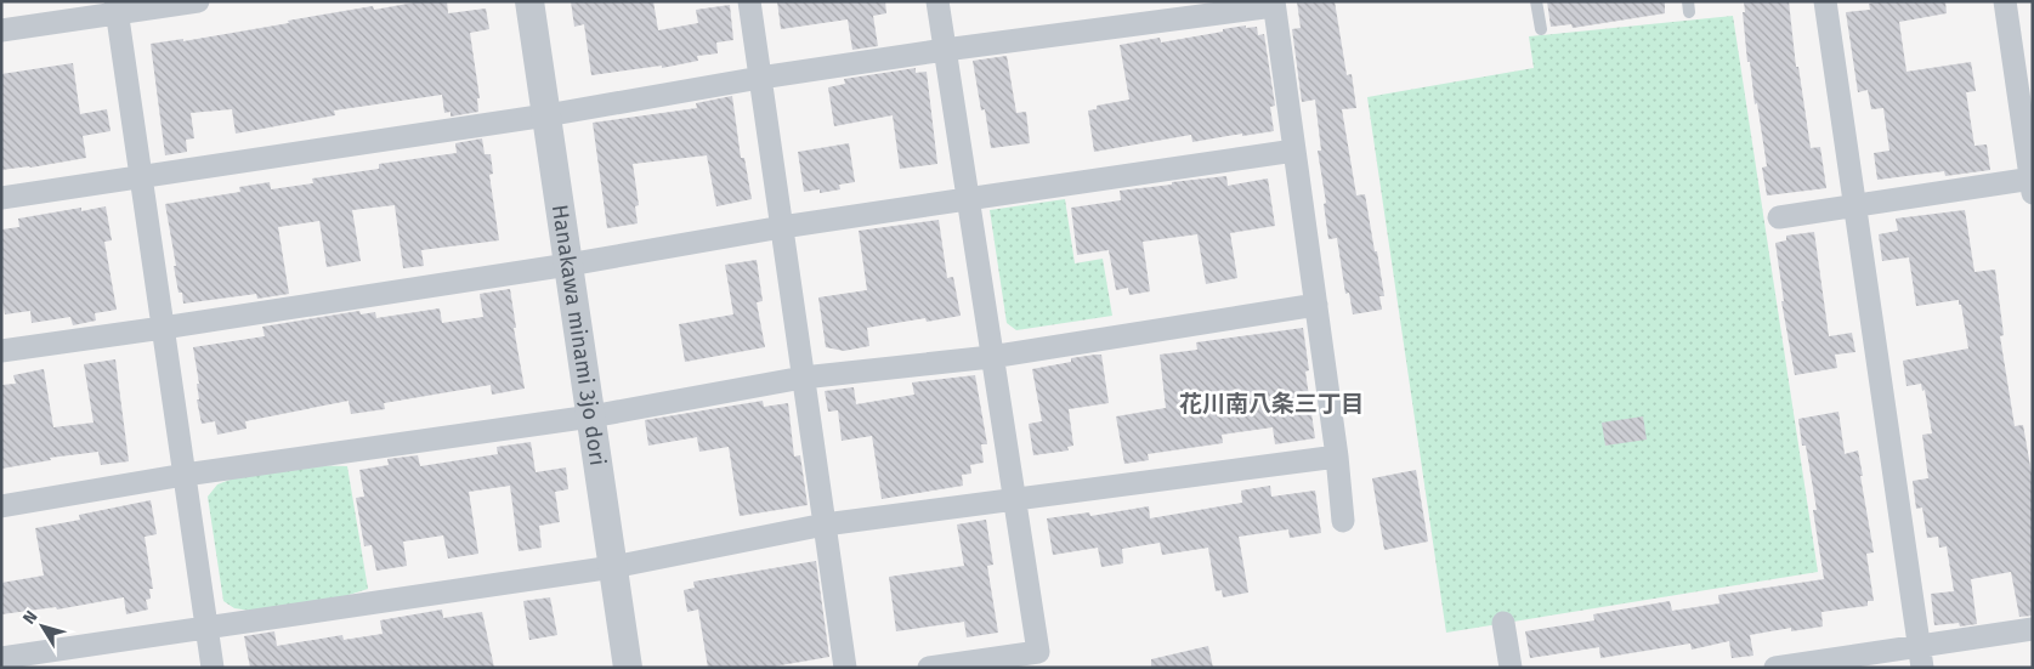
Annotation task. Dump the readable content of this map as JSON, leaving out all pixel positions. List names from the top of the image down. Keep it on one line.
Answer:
{"streets":{"street":["Hanakawa minami 3jo dori"]},"districts":["花川南八条三丁目"],"north":"top left"}
